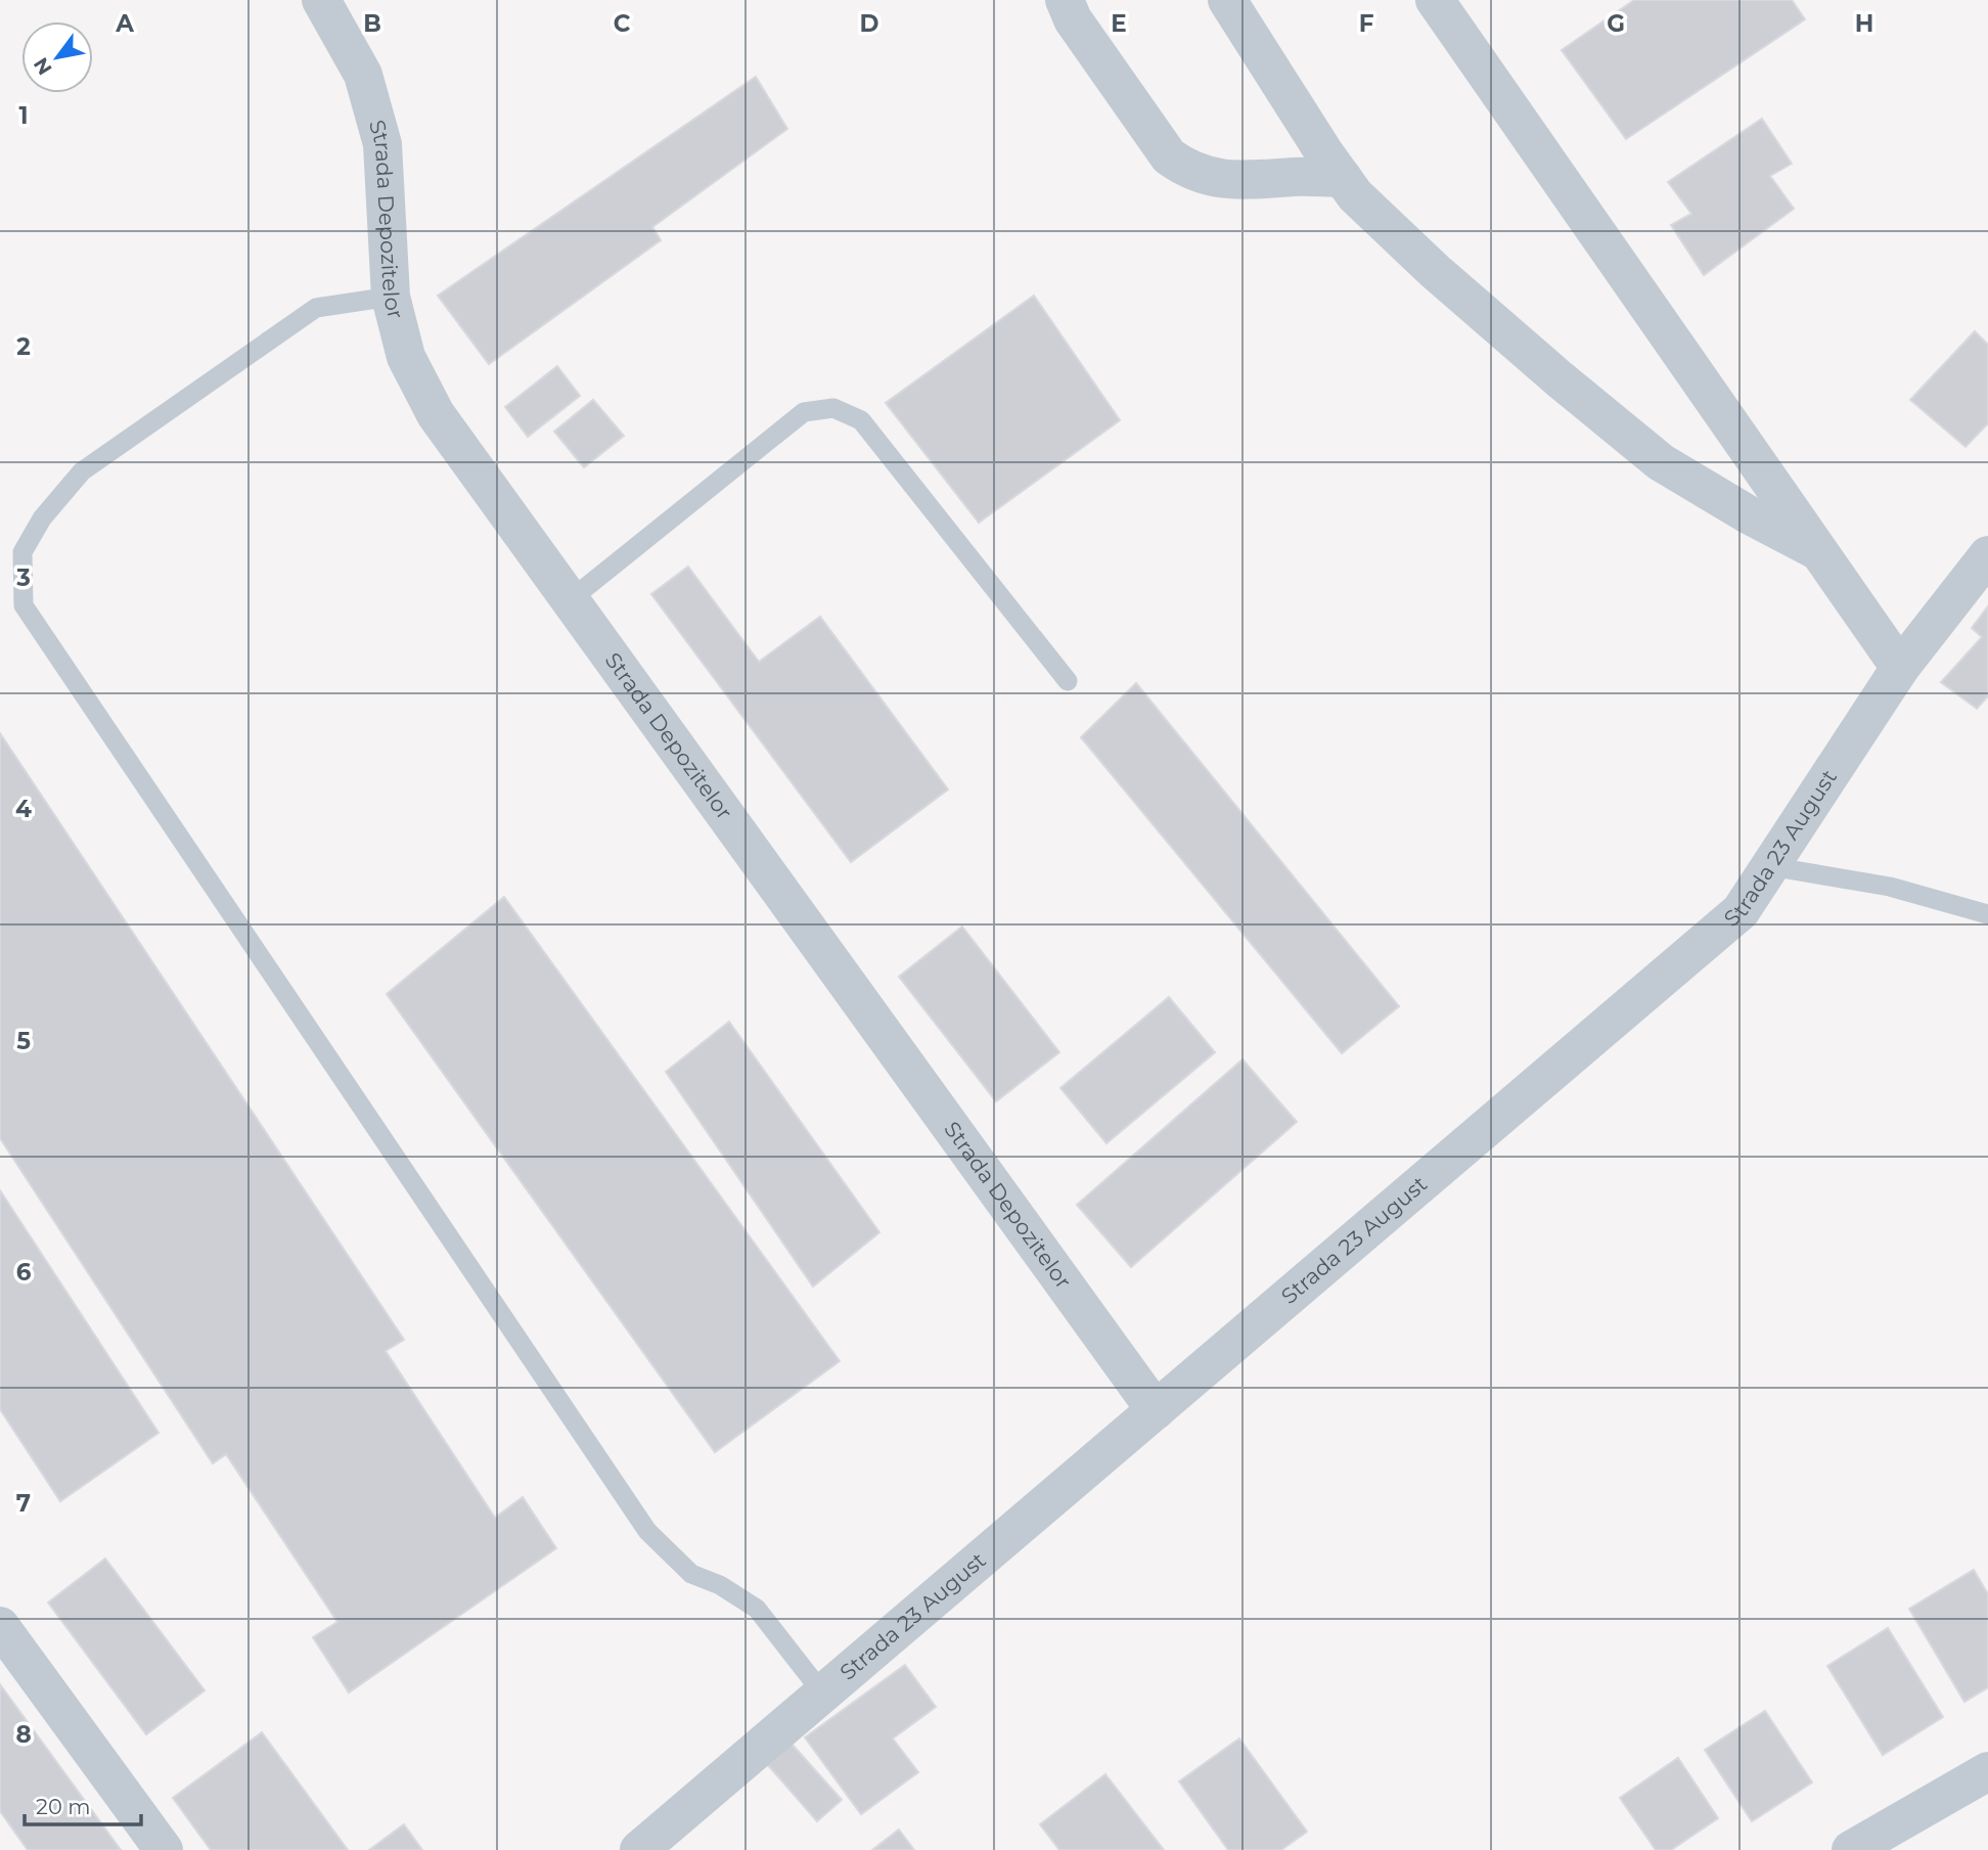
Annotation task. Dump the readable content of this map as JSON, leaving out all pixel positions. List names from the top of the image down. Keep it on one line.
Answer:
{"streets":{"street":["Strada Depozitelor","Strada 23 August"]},"crossings":[["Strada Depozitelor","Strada 23 August"]],"scale_bar":"20 m","north":"bottom left","grid":{"columns":["A","B","C","D","E","F","G","H"],"rows":["1","2","3","4","5","6","7","8"]}}
